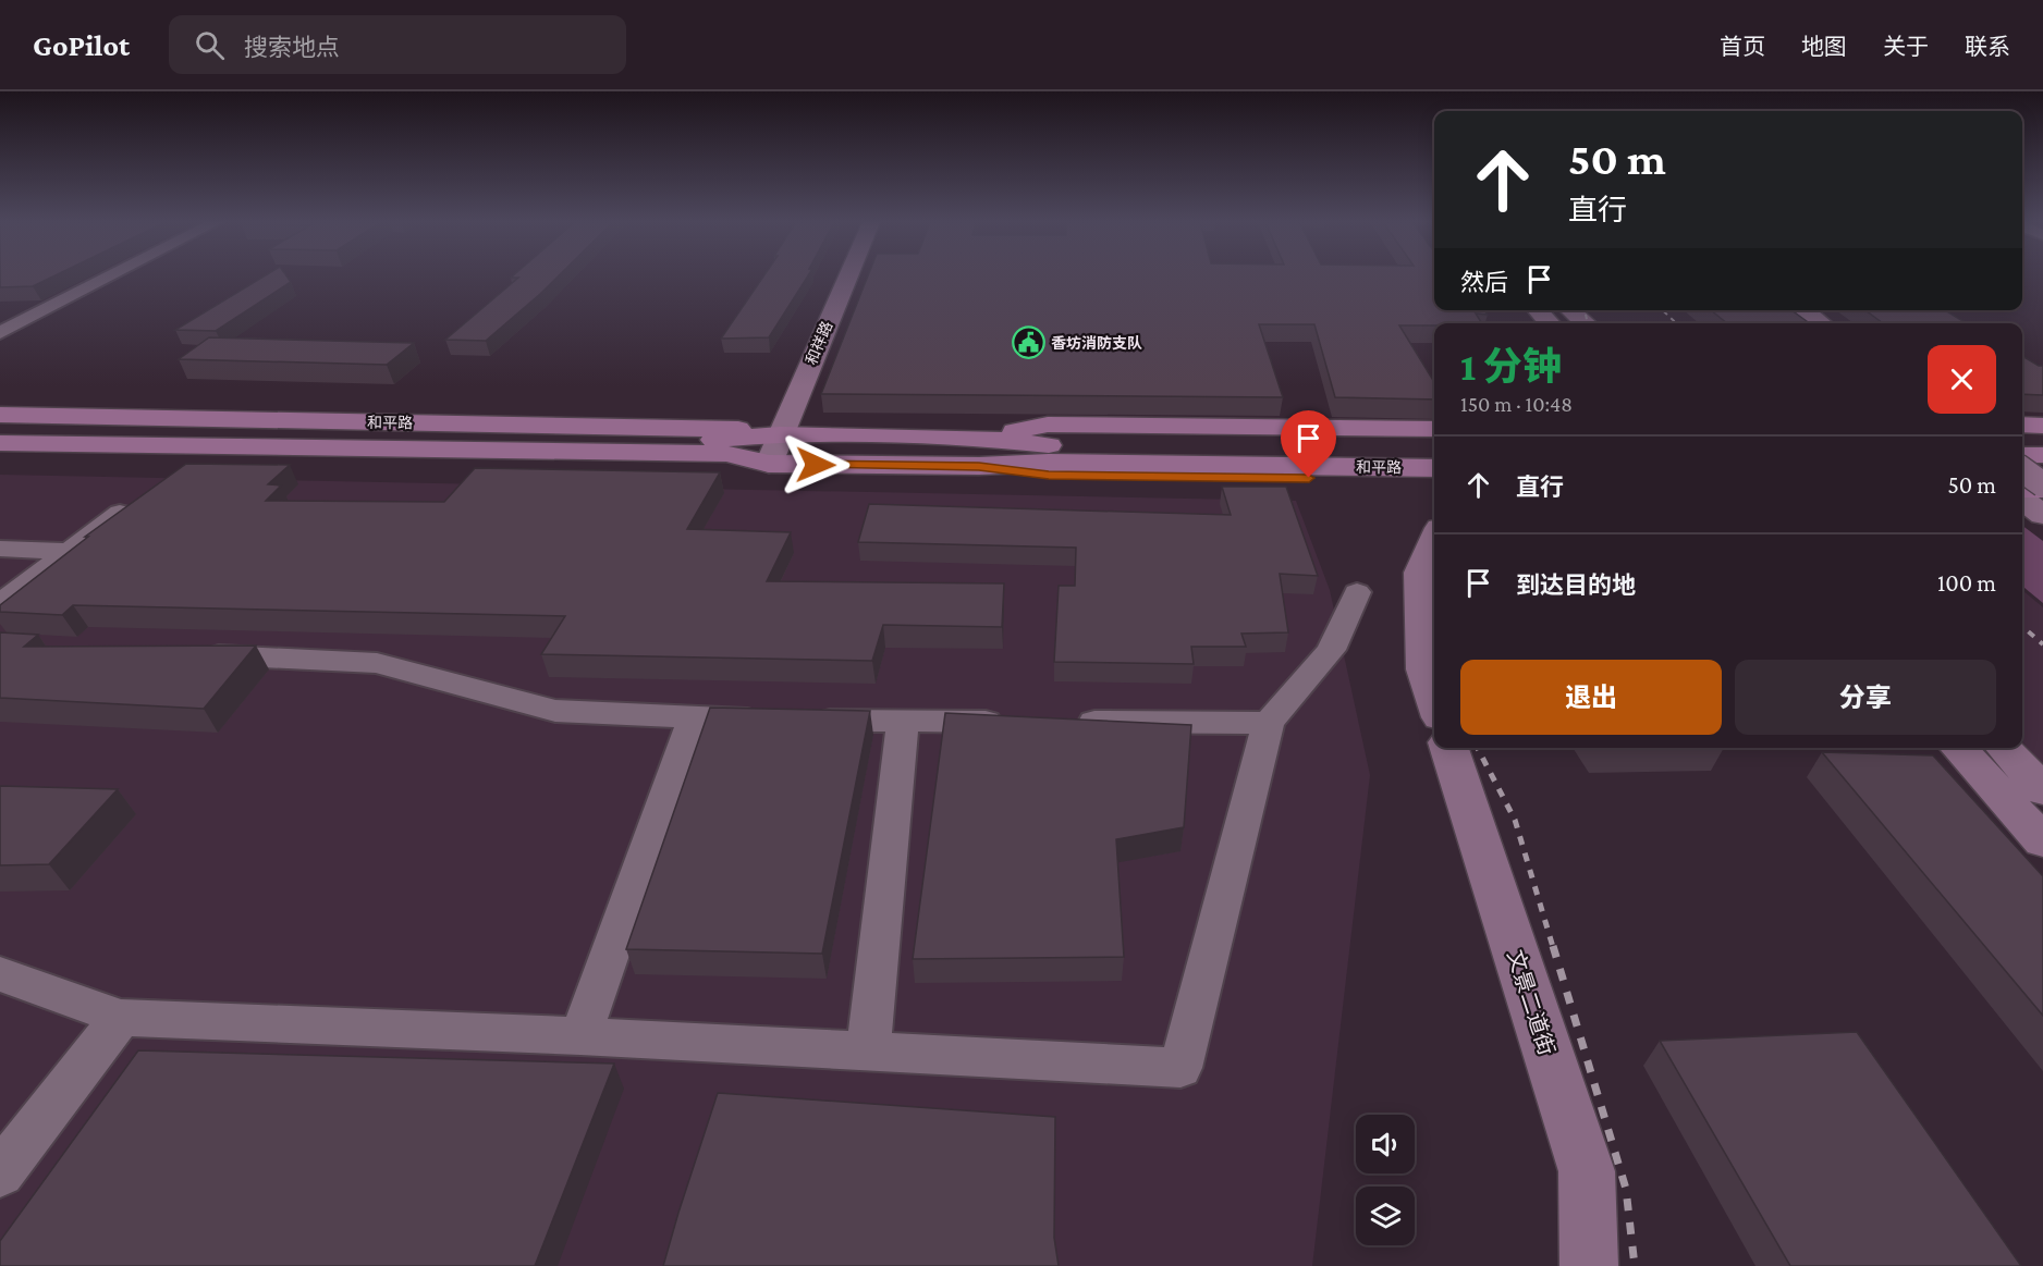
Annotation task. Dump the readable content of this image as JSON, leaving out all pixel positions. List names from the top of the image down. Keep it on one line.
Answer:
{"streets":{"main road":["和平路"],"street":["和祥路","文景二道街"]},"crossings":[["和祥路","和平路"]],"places":{"public building":["香坊消防支队"]},"page":{"header":"GoPilot","search":"搜索地点","nav":["首页","地图","关于","联系"],"turn":["50 m","直行"],"then":"然后","heading":["1 分钟","150 m · 10:48"],"list":[{"name":"直行","value":"50 m"},{"name":"到达目的地","value":"100 m"}],"buttons":["退出","分享"]}}
